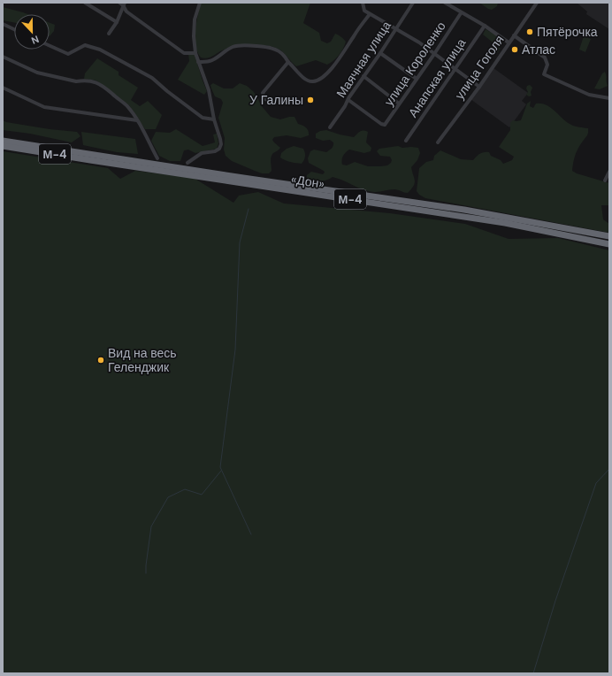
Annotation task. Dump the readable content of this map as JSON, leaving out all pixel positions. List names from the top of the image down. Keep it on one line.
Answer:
{"streets":{"highway":["М-4","«Дон»"],"street":["Маячная улица","улица Короленко","улица Гоголя","Анапская улица"]},"crossings":[["Маячная улица","улица Короленко"]],"places":["Пятёрочка","Атлас","У Галины","Вид на весь Геленджик"],"north":"bottom"}
